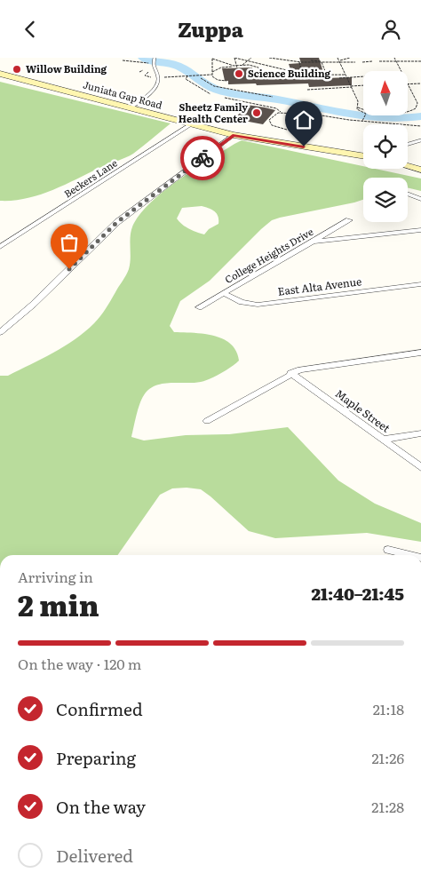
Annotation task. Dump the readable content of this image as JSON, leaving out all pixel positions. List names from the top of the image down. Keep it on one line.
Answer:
{"streets":{"main road":["Juniata Gap Road"],"street":["Beckers Lane","College Heights Drive","East Alta Avenue","Maple Street"]},"crossings":[["Juniata Gap Road","Beckers Lane"],["College Heights Drive","East Alta Avenue"]],"places":["Willow Building","Science Building","Sheetz Family Health Center"],"north":"top","page":{"header":"Zuppa","heading":["2 min","Arriving in","21:40–21:45"],"bar":"On the way · 120 m","list":[["Confirmed","21:18"],["Preparing","21:26"],["On the way","21:28"],"Delivered"]}}
